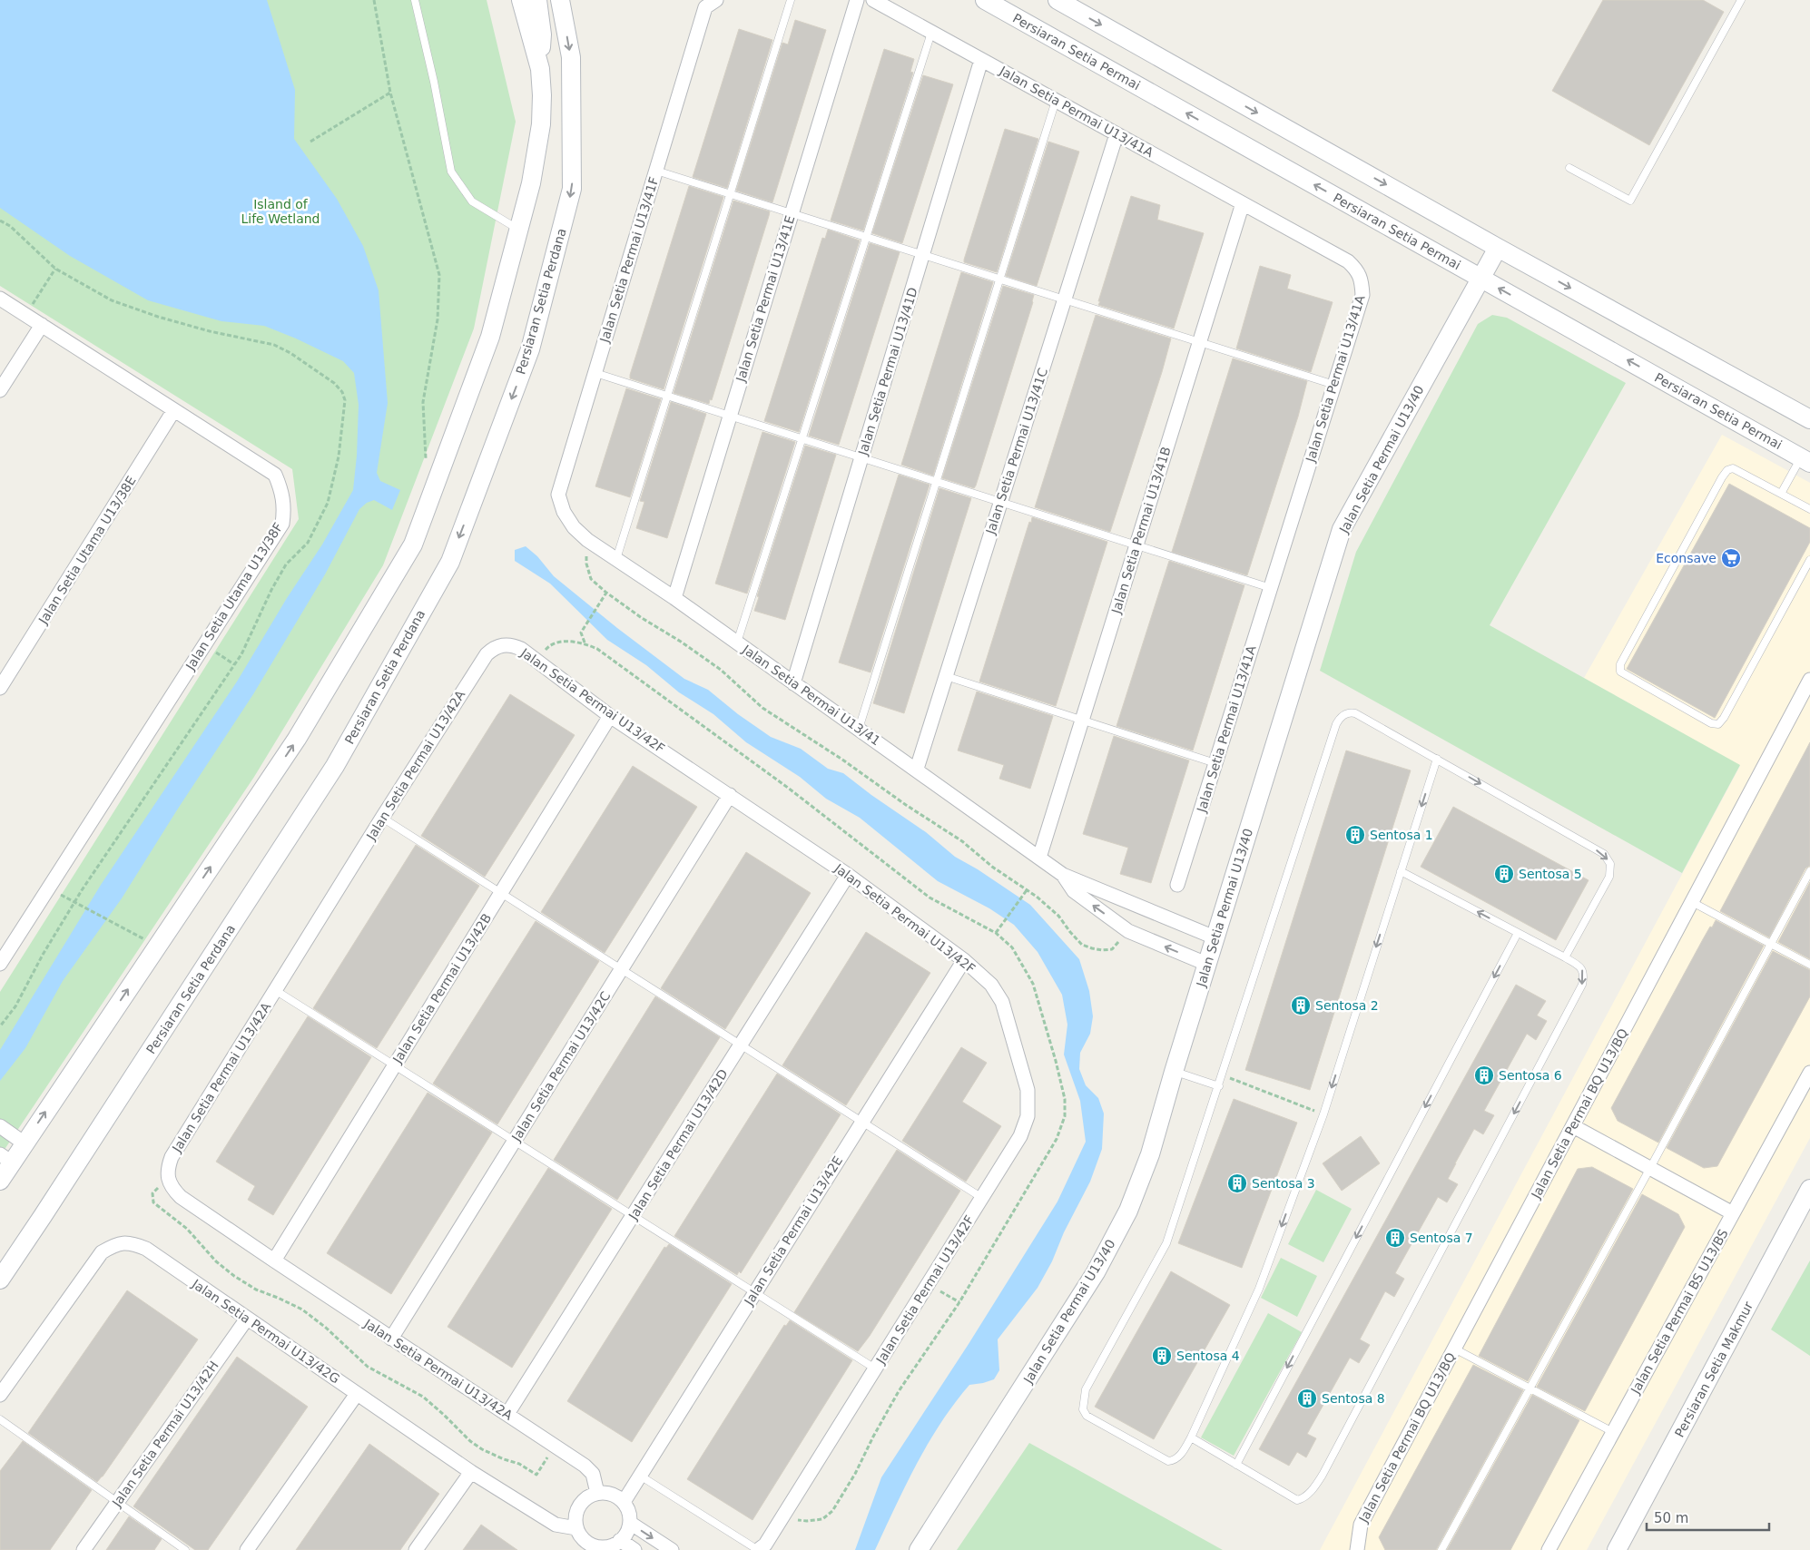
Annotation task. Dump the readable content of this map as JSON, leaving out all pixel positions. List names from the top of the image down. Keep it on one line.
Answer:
{"streets":{"street":["Persiaran Setia Permai","Jalan Setia Permai U13/41A","Jalan Setia Permai U13/41F","Jalan Setia Permai U13/41E","Persiaran Setia Perdana","Jalan Setia Permai U13/41D","Jalan Setia Permai U13/41C","Jalan Setia Permai U13/40","Jalan Setia Permai U13/41B","Jalan Setia Utama U13/38E","Jalan Setia Utama U13/38F","Jalan Setia Permai U13/41","Jalan Setia Permai U13/42F","Jalan Setia Permai U13/42A","Jalan Setia Permai U13/42B","Jalan Setia Permai U13/42C","Jalan Setia Permai BQ U13/BQ","Jalan Setia Permai U13/42D","Jalan Setia Permai U13/42E","Jalan Setia Permai BS U13/BS","Jalan Setia Permai U13/42G","Persiaran Setia Makmur","Jalan Setia Permai U13/42H"]},"crossings":[["Persiaran Setia Permai","Jalan Setia Permai U13/40"],["Jalan Setia Permai U13/41A","Jalan Setia Permai U13/41D"],["Jalan Setia Permai U13/41A","Jalan Setia Permai U13/41C"],["Jalan Setia Permai U13/41A","Jalan Setia Permai U13/41B"],["Jalan Setia Permai U13/41F","Jalan Setia Permai U13/41"],["Jalan Setia Permai U13/41E","Jalan Setia Permai U13/41"],["Jalan Setia Permai U13/41D","Jalan Setia Permai U13/41"],["Jalan Setia Permai U13/41C","Jalan Setia Permai U13/41"],["Jalan Setia Permai U13/40","Jalan Setia Permai U13/41"],["Jalan Setia Permai U13/41B","Jalan Setia Permai U13/41"],["Jalan Setia Utama U13/38E","Jalan Setia Utama U13/38F"],["Jalan Setia Permai U13/42F","Jalan Setia Permai U13/42A"],["Jalan Setia Permai U13/42F","Jalan Setia Permai U13/42B"],["Jalan Setia Permai U13/42F","Jalan Setia Permai U13/42C"],["Jalan Setia Permai U13/42F","Jalan Setia Permai U13/42D"],["Jalan Setia Permai U13/42F","Jalan Setia Permai U13/42E"],["Jalan Setia Permai U13/42A","Jalan Setia Permai U13/42B"],["Jalan Setia Permai U13/42A","Jalan Setia Permai U13/42C"],["Jalan Setia Permai U13/42A","Jalan Setia Permai U13/42D"],["Jalan Setia Permai U13/42A","Jalan Setia Permai U13/42E"],["Jalan Setia Permai U13/42A","Jalan Setia Permai U13/42G"],["Jalan Setia Permai U13/42E","Jalan Setia Permai U13/42G"],["Jalan Setia Permai U13/42G","Jalan Setia Permai U13/42H"]],"parks":["Island of Life Wetland"],"places":{"supermarket":["Econsave"],"building":["Sentosa 1","Sentosa 5","Sentosa 2","Sentosa 6","Sentosa 3","Sentosa 7","Sentosa 4","Sentosa 8"]},"scale_bar":"50 m"}
